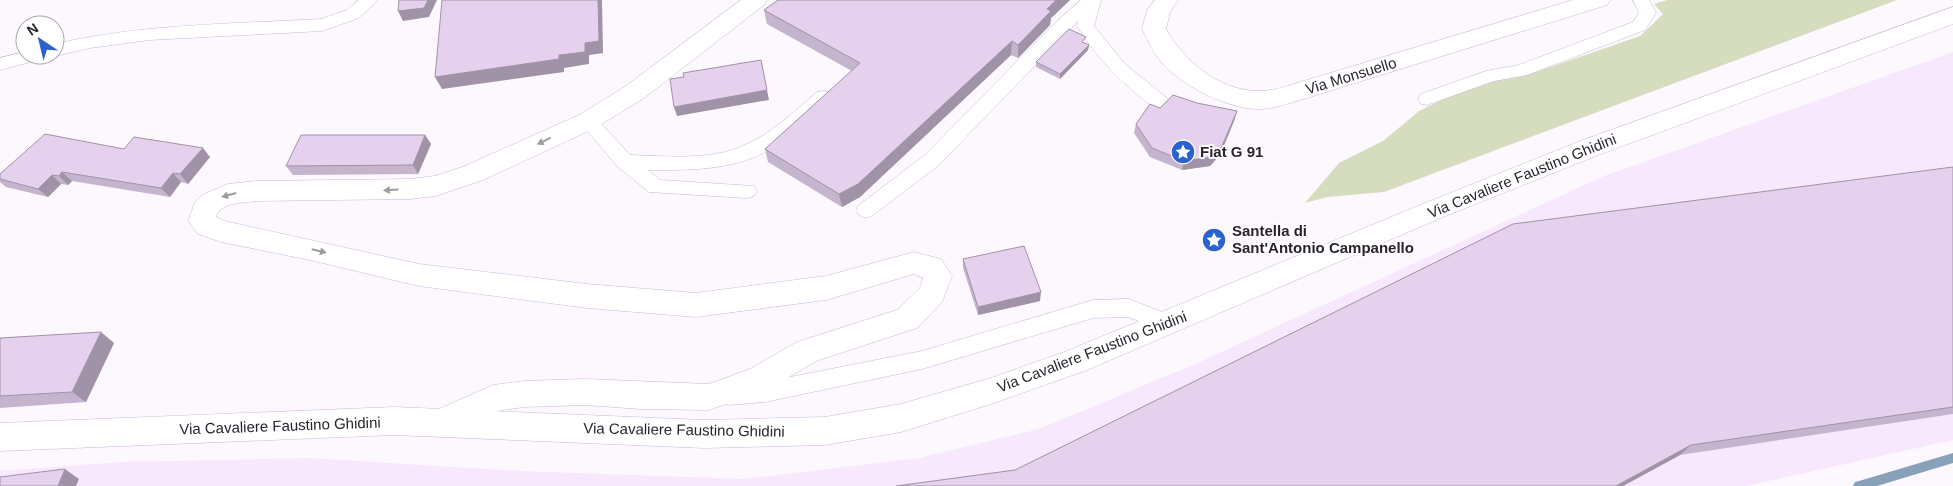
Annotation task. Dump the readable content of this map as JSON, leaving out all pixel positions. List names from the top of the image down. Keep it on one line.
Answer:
{"streets":{"main road":["Via Monsuello","Via Cavaliere Faustino Ghidini"]},"places":{"place":["Fiat G 91","Santella di Sant'Antonio Campanello"]},"north":"top left"}
